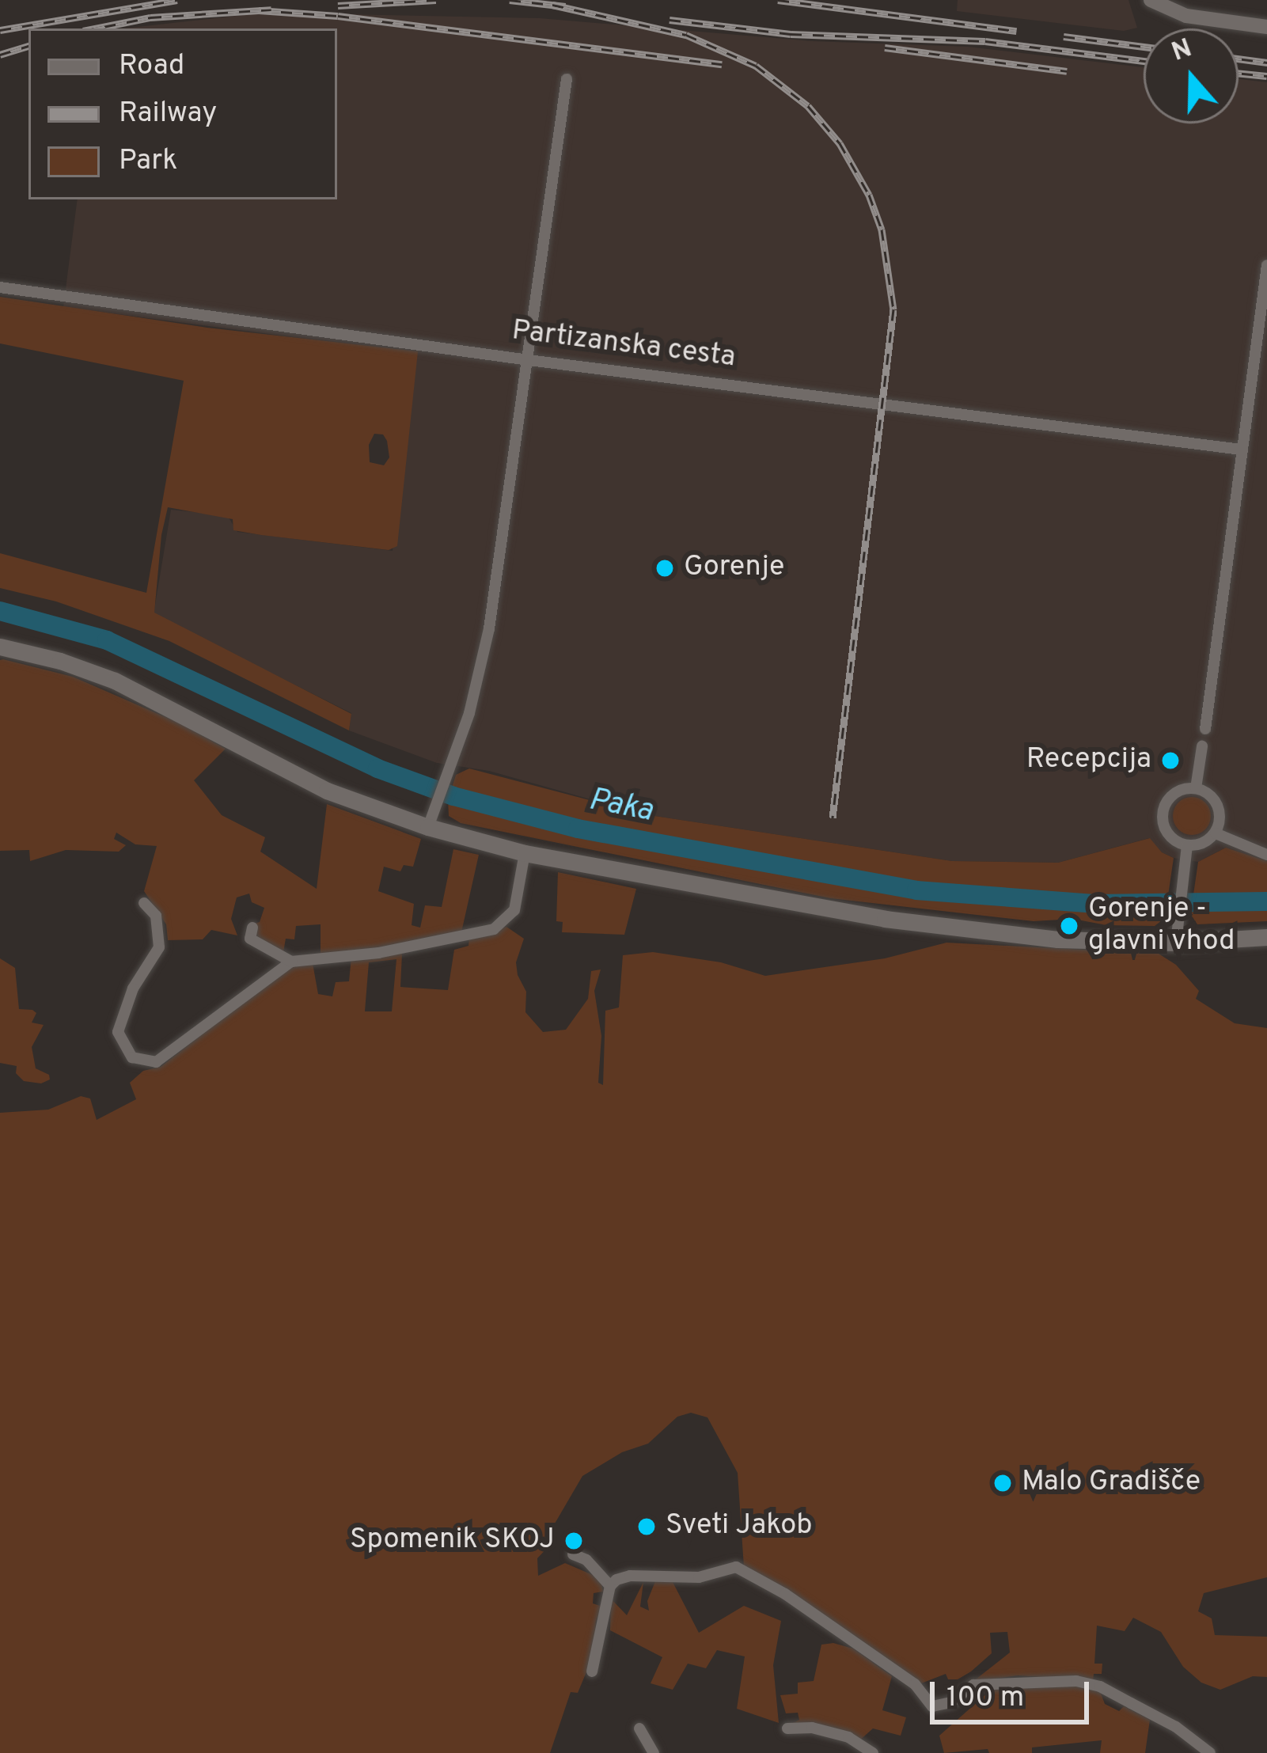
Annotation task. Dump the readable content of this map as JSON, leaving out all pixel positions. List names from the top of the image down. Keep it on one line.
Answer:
{"streets":{"street":["Partizanska cesta"]},"water":["Paka"],"places":["Gorenje","Recepcija","Gorenje - glavni vhod","Malo Gradišče","Sveti Jakob","Spomenik SKOJ"],"legend":["Road","Railway","Park"],"scale_bar":"100 m","north":"top"}
